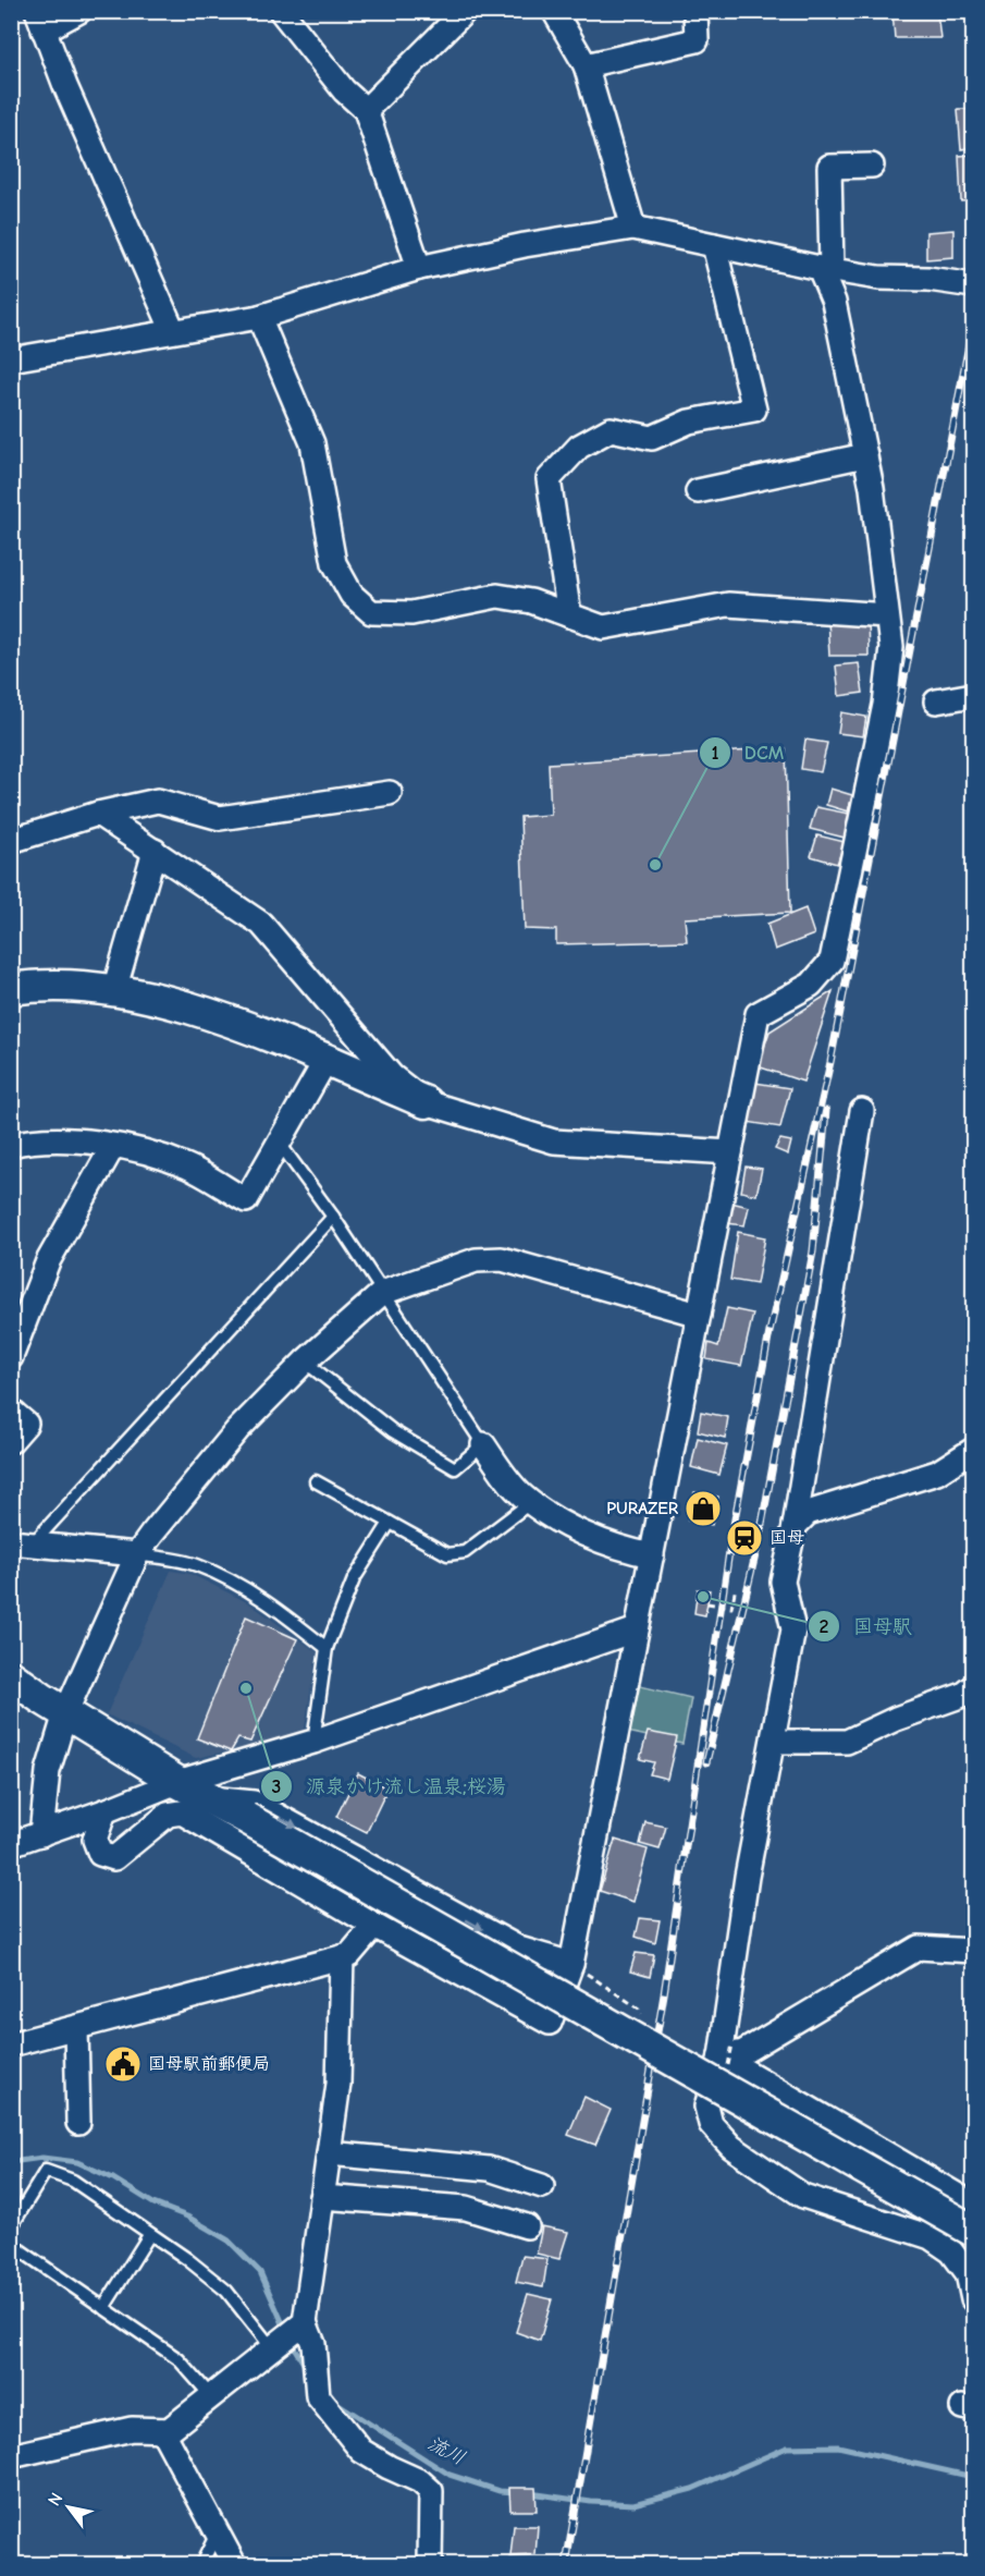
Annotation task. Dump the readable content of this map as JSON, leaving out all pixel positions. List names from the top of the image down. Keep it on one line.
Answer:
{"water":["流川"],"places":{"other":["DCM","国母駅","源泉かけ流し温泉;桜湯"],"shop":["PURAZER"],"station":["国母"],"public building":["国母駅前郵便局"]},"north":"top left"}
